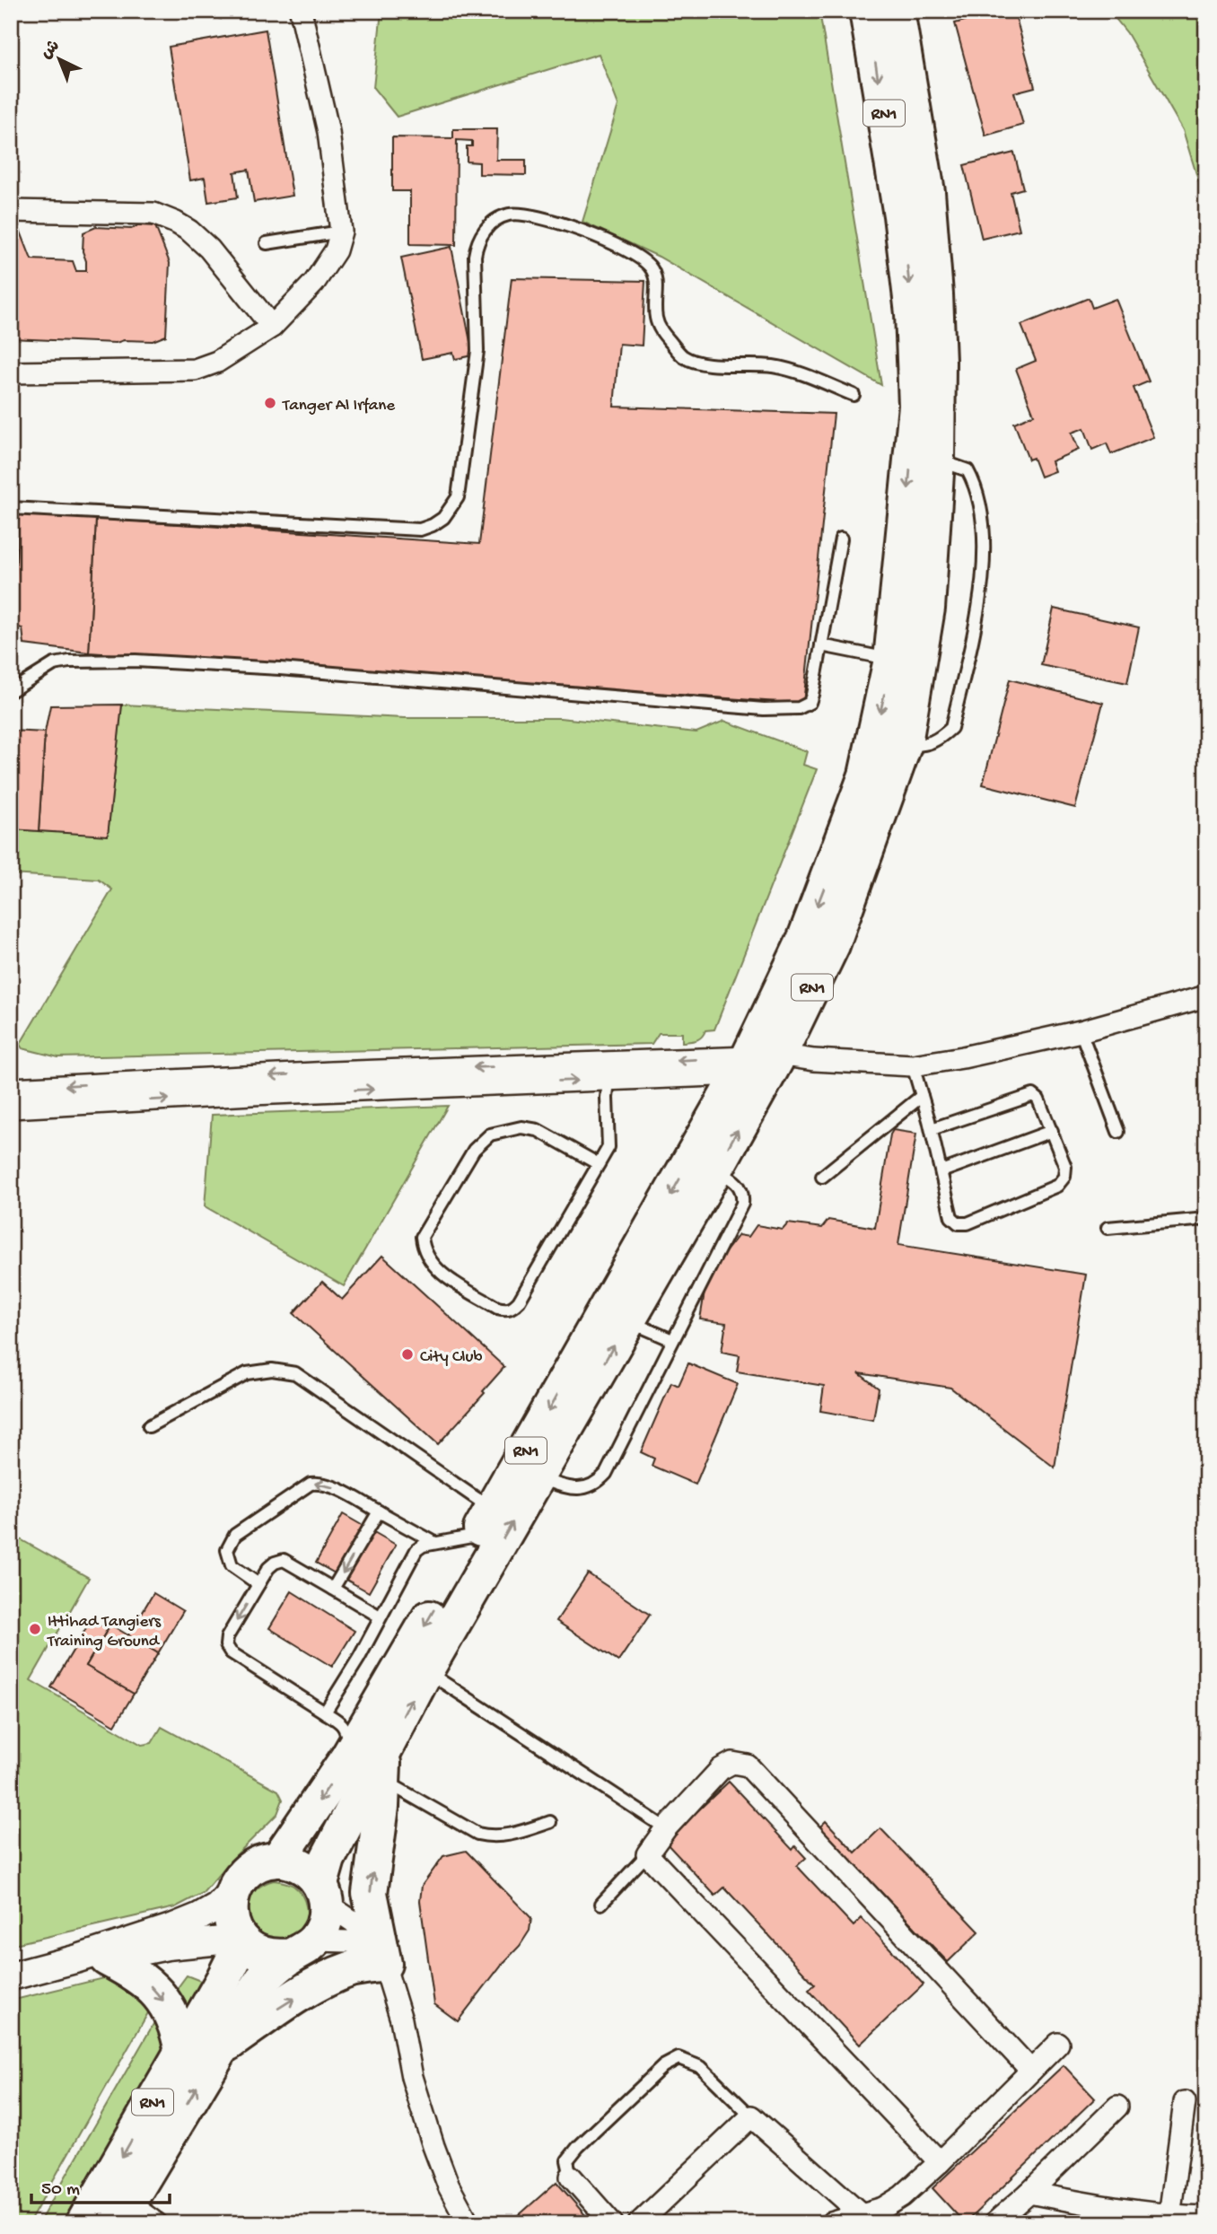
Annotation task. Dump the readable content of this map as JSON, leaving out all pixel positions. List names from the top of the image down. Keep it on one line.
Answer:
{"streets":{"highway":["RN1"]},"places":["Tanger Al Irfane","City Club","Ittihad Tangiers Training Ground"],"scale_bar":"50 m","north":"top left"}
